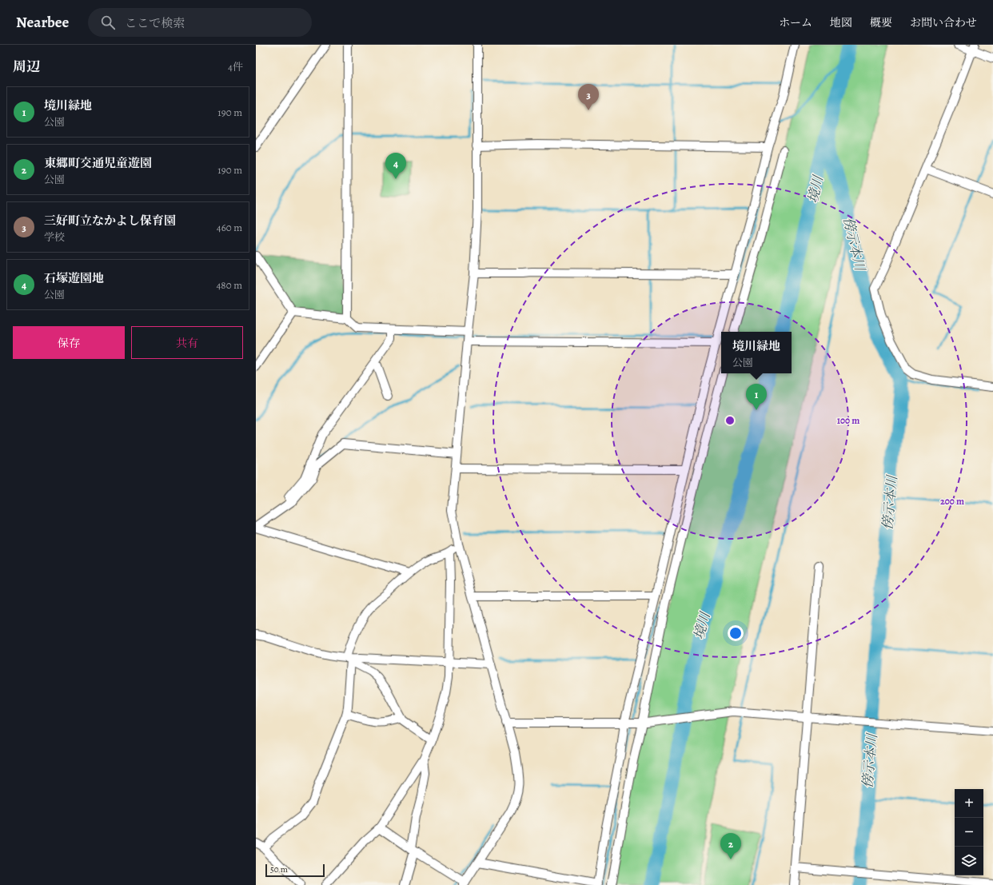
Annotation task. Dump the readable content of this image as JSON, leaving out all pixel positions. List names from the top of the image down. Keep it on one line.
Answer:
{"water":["境川","傍示本川"],"scale_bar":"50 m","page":{"header":"Nearbee","search":"ここで検索","nav":["ホーム","地図","概要","お問い合わせ"],"heading":["周辺","4件"],"pins":["3","4","1","2"],"list":[{"mark":"1","name":"境川緑地","note":"公園","value":"190 m"},{"mark":"2","name":"東郷町交通児童遊園","note":"公園","value":"190 m"},{"mark":"3","name":"三好町立なかよし保育園","note":"学校","value":"460 m"},{"mark":"4","name":"石塚遊園地","note":"公園","value":"480 m"}],"buttons":["保存","共有"],"popup":["境川緑地","公園"],"map_buttons":["+","−"],"scale":"50 m"},"rings":["100 m","200 m"]}
